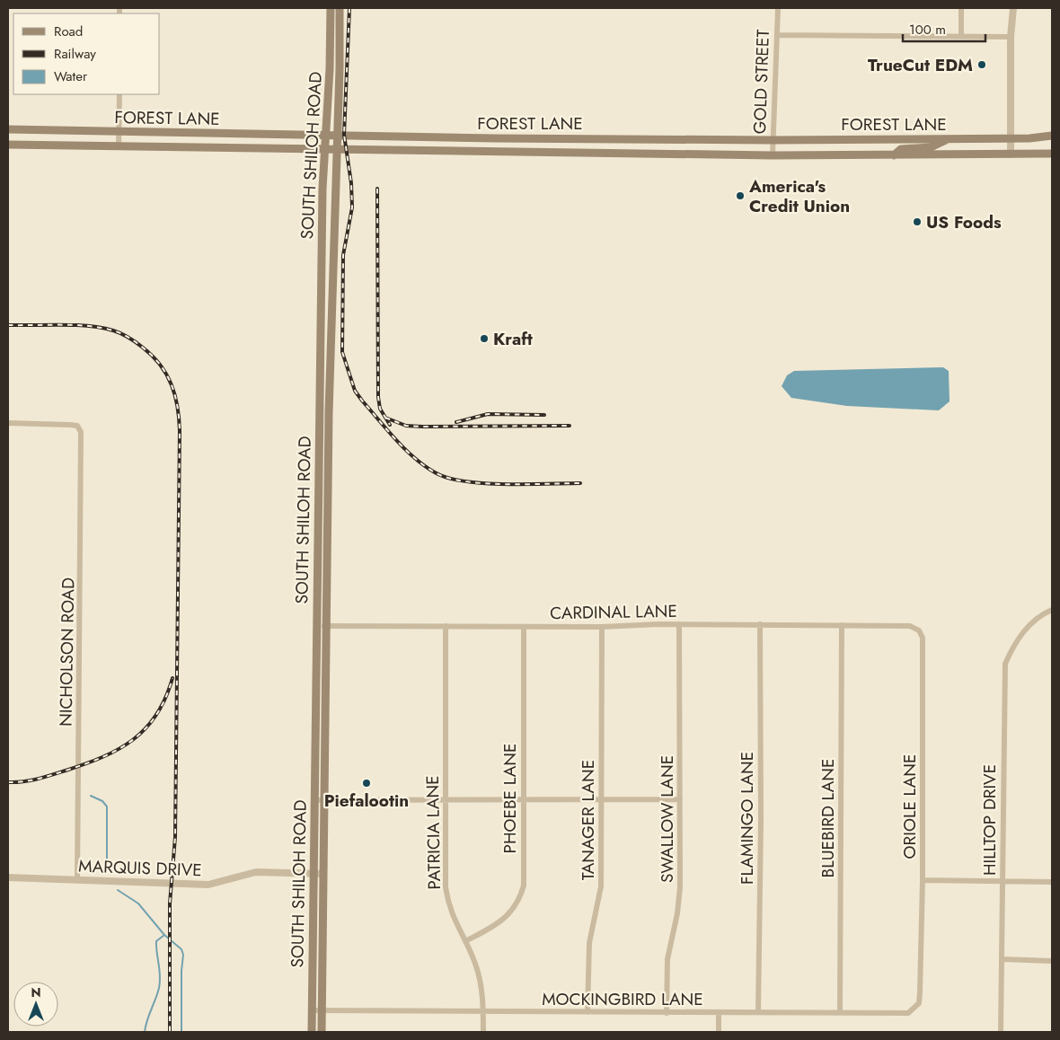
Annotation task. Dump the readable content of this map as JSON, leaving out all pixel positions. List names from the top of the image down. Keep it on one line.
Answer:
{"streets":{"main road":["FOREST LANE","SOUTH SHILOH ROAD"],"street":["GOLD STREET","CARDINAL LANE","NICHOLSON ROAD","PHOEBE LANE","ORIOLE LANE","FLAMINGO LANE","BLUEBIRD LANE","SWALLOW LANE","TANAGER LANE","HILLTOP DRIVE","PATRICIA LANE","MARQUIS DRIVE","MOCKINGBIRD LANE"]},"crossings":[["GOLD STREET","FOREST LANE"],["FOREST LANE","SOUTH SHILOH ROAD"],["SOUTH SHILOH ROAD","CARDINAL LANE"],["SOUTH SHILOH ROAD","MARQUIS DRIVE"],["SOUTH SHILOH ROAD","MOCKINGBIRD LANE"],["CARDINAL LANE","PHOEBE LANE"],["CARDINAL LANE","ORIOLE LANE"],["CARDINAL LANE","FLAMINGO LANE"],["CARDINAL LANE","BLUEBIRD LANE"],["CARDINAL LANE","SWALLOW LANE"],["CARDINAL LANE","TANAGER LANE"],["CARDINAL LANE","PATRICIA LANE"],["NICHOLSON ROAD","MARQUIS DRIVE"],["PHOEBE LANE","PATRICIA LANE"],["ORIOLE LANE","MOCKINGBIRD LANE"],["FLAMINGO LANE","MOCKINGBIRD LANE"],["BLUEBIRD LANE","MOCKINGBIRD LANE"],["SWALLOW LANE","MOCKINGBIRD LANE"],["TANAGER LANE","MOCKINGBIRD LANE"],["PATRICIA LANE","MOCKINGBIRD LANE"]],"places":["TrueCut EDM","America's Credit Union","US Foods","Kraft","Piefalootin"],"legend":["Road","Railway","Water"],"scale_bar":"100 m","north":"top"}
